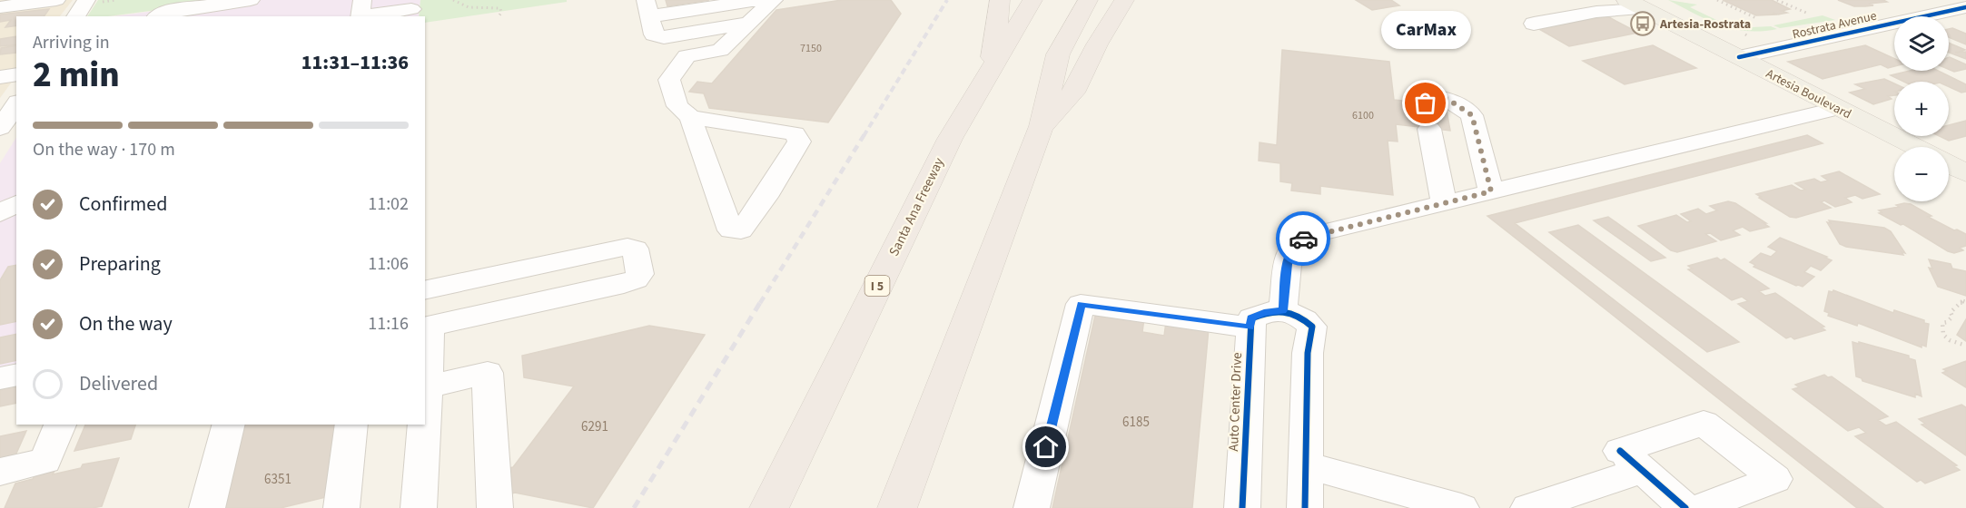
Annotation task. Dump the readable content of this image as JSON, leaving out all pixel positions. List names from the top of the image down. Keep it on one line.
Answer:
{"streets":{"highway":["Santa Ana Freeway","I 5"],"main road":["Artesia Boulevard"],"street":["Rostrata Avenue","Auto Center Drive"]},"crossings":[["Rostrata Avenue","Artesia Boulevard"]],"places":{"bus stop":["Artesia-Rostrata"],"other":["CarMax"]},"house_numbers":["7150","6100","6185","6291","6351"],"page":{"bubble":"CarMax","map_buttons":["+","−"],"heading":["2 min","Arriving in","11:31–11:36"],"bar":"On the way · 170 m","list":[["Confirmed","11:02"],["Preparing","11:06"],["On the way","11:16"],"Delivered"]}}
